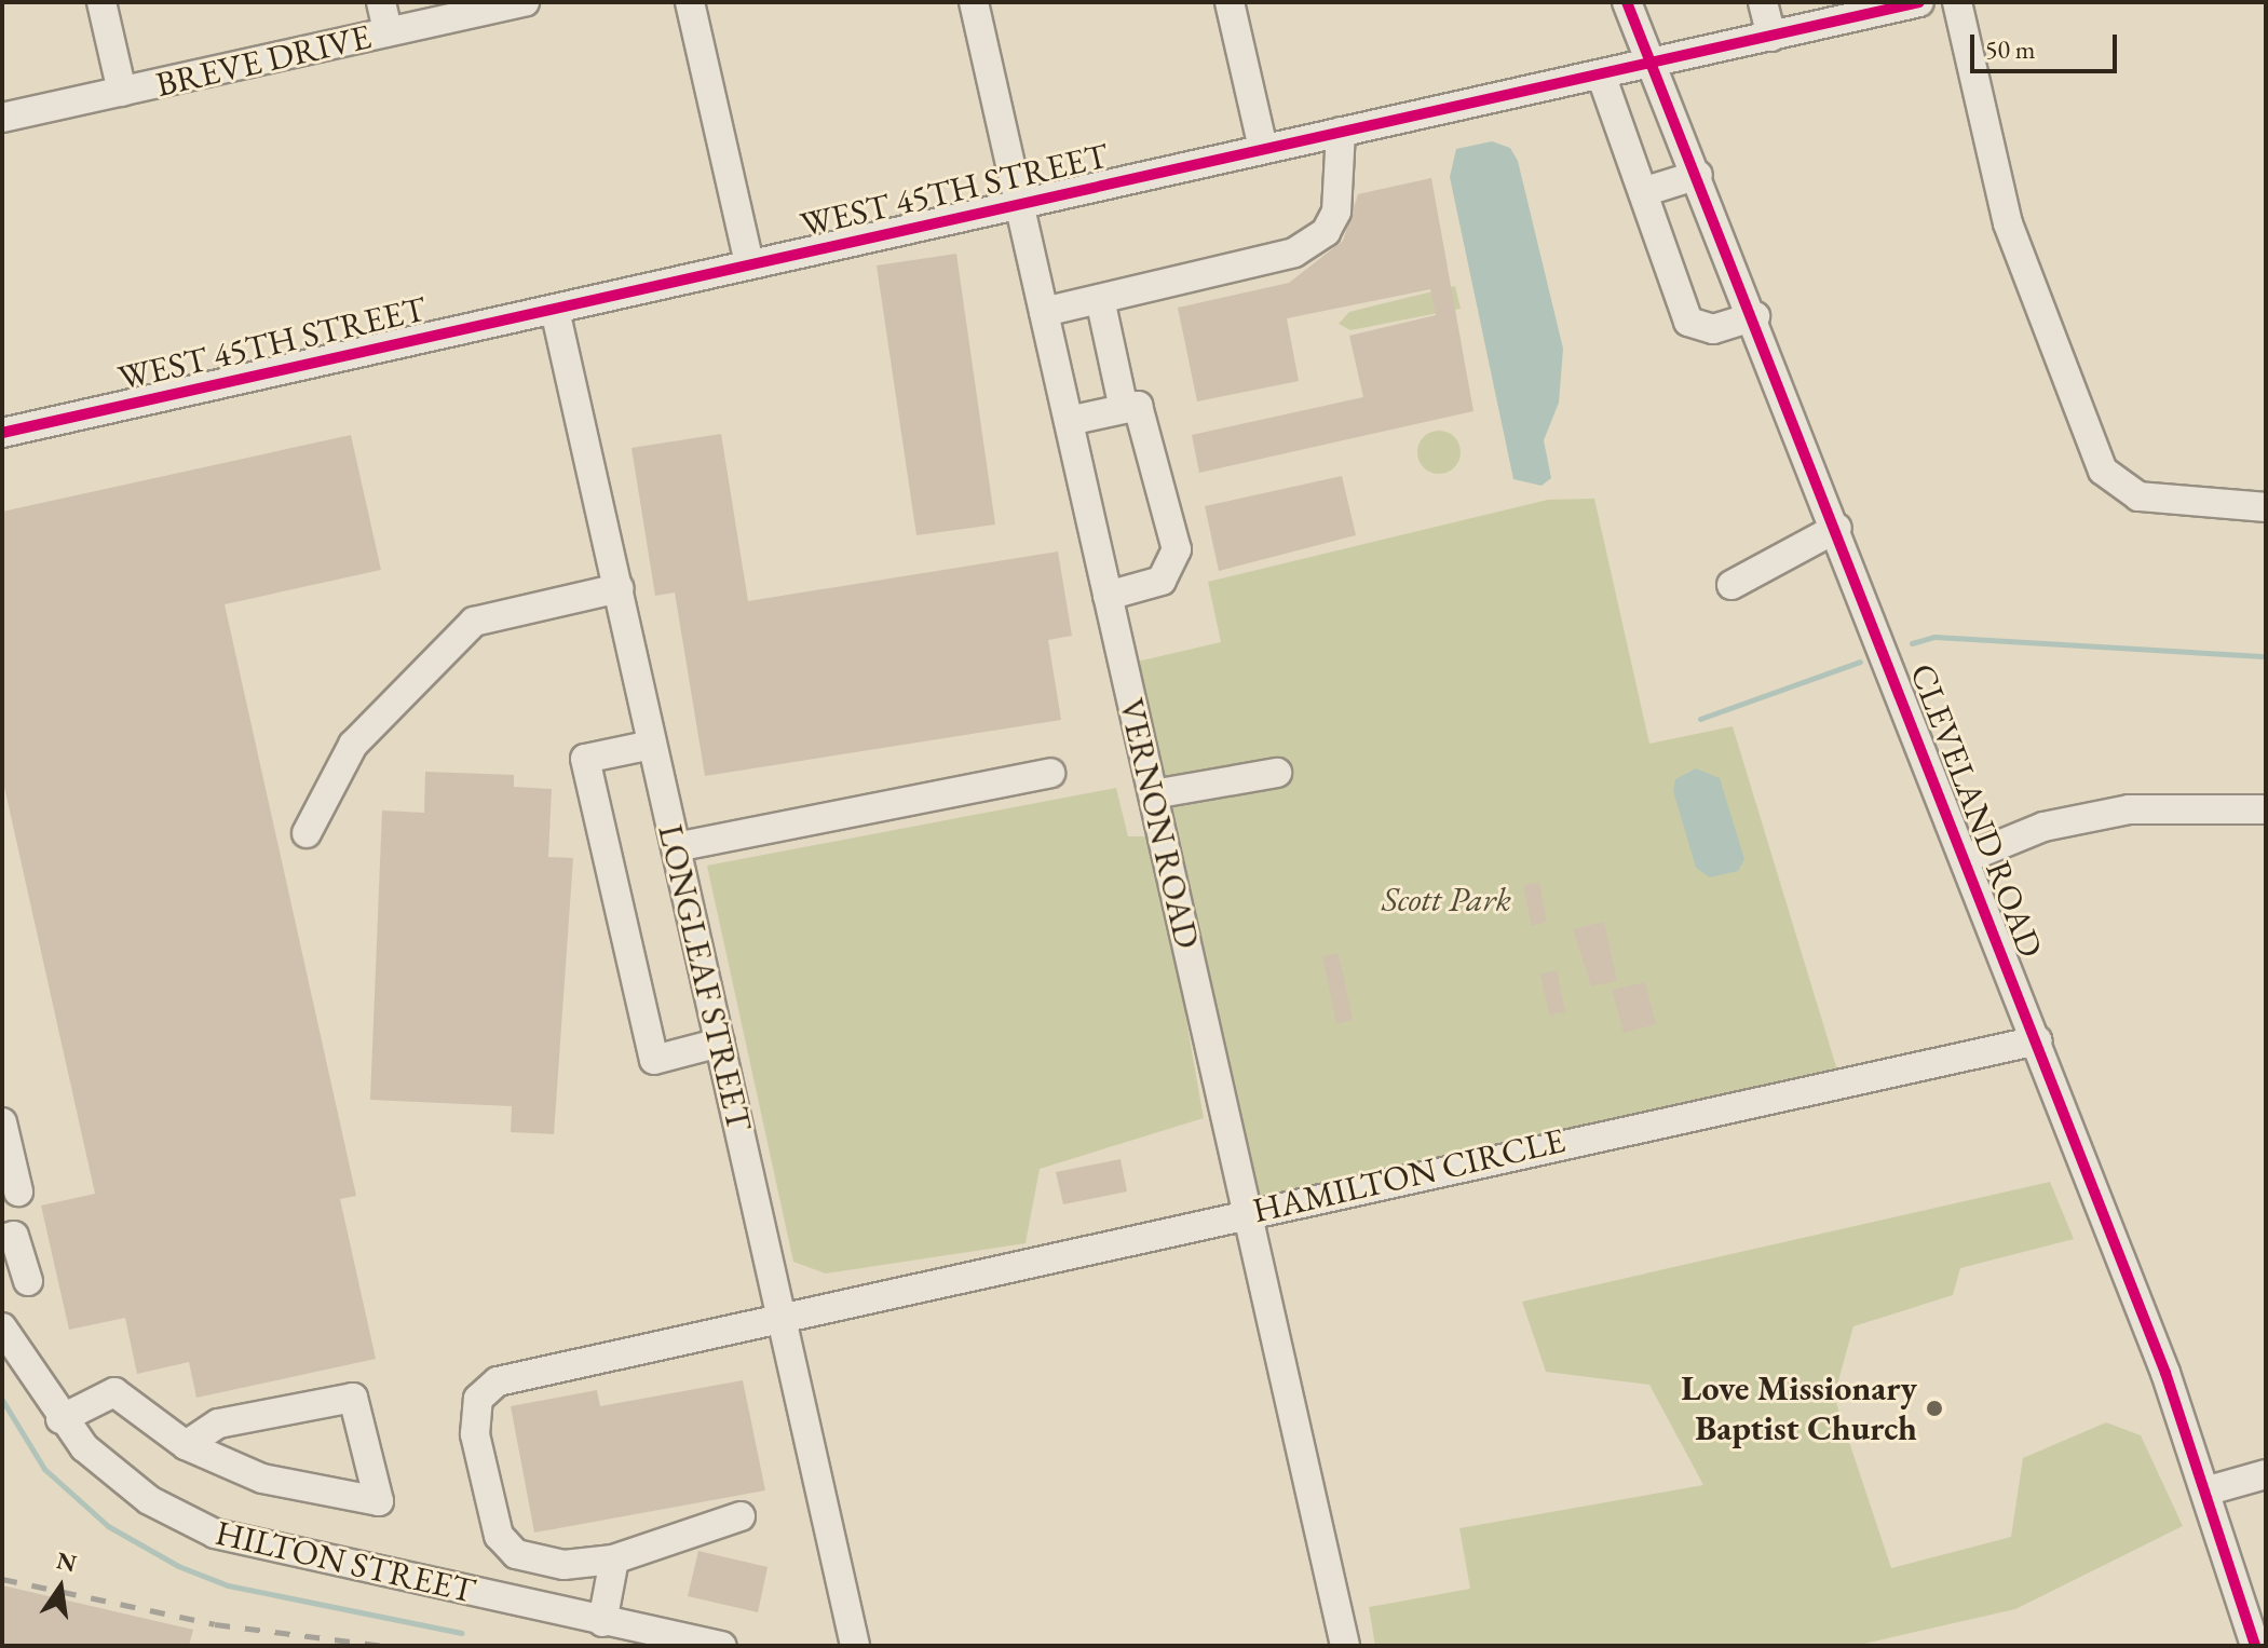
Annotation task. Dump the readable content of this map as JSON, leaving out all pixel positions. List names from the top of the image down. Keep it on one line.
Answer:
{"streets":{"street":["BREVE DRIVE","WEST 45TH STREET","CLEVELAND ROAD","VERNON ROAD","LONGLEAF STREET","HAMILTON CIRCLE","HILTON STREET"]},"crossings":[["WEST 45TH STREET","CLEVELAND ROAD"],["WEST 45TH STREET","VERNON ROAD"],["WEST 45TH STREET","LONGLEAF STREET"],["CLEVELAND ROAD","HAMILTON CIRCLE"],["VERNON ROAD","HAMILTON CIRCLE"],["LONGLEAF STREET","HAMILTON CIRCLE"]],"parks":["Scott Park"],"places":["Love Missionary Baptist Church"],"scale_bar":"50 m","north":"top"}
